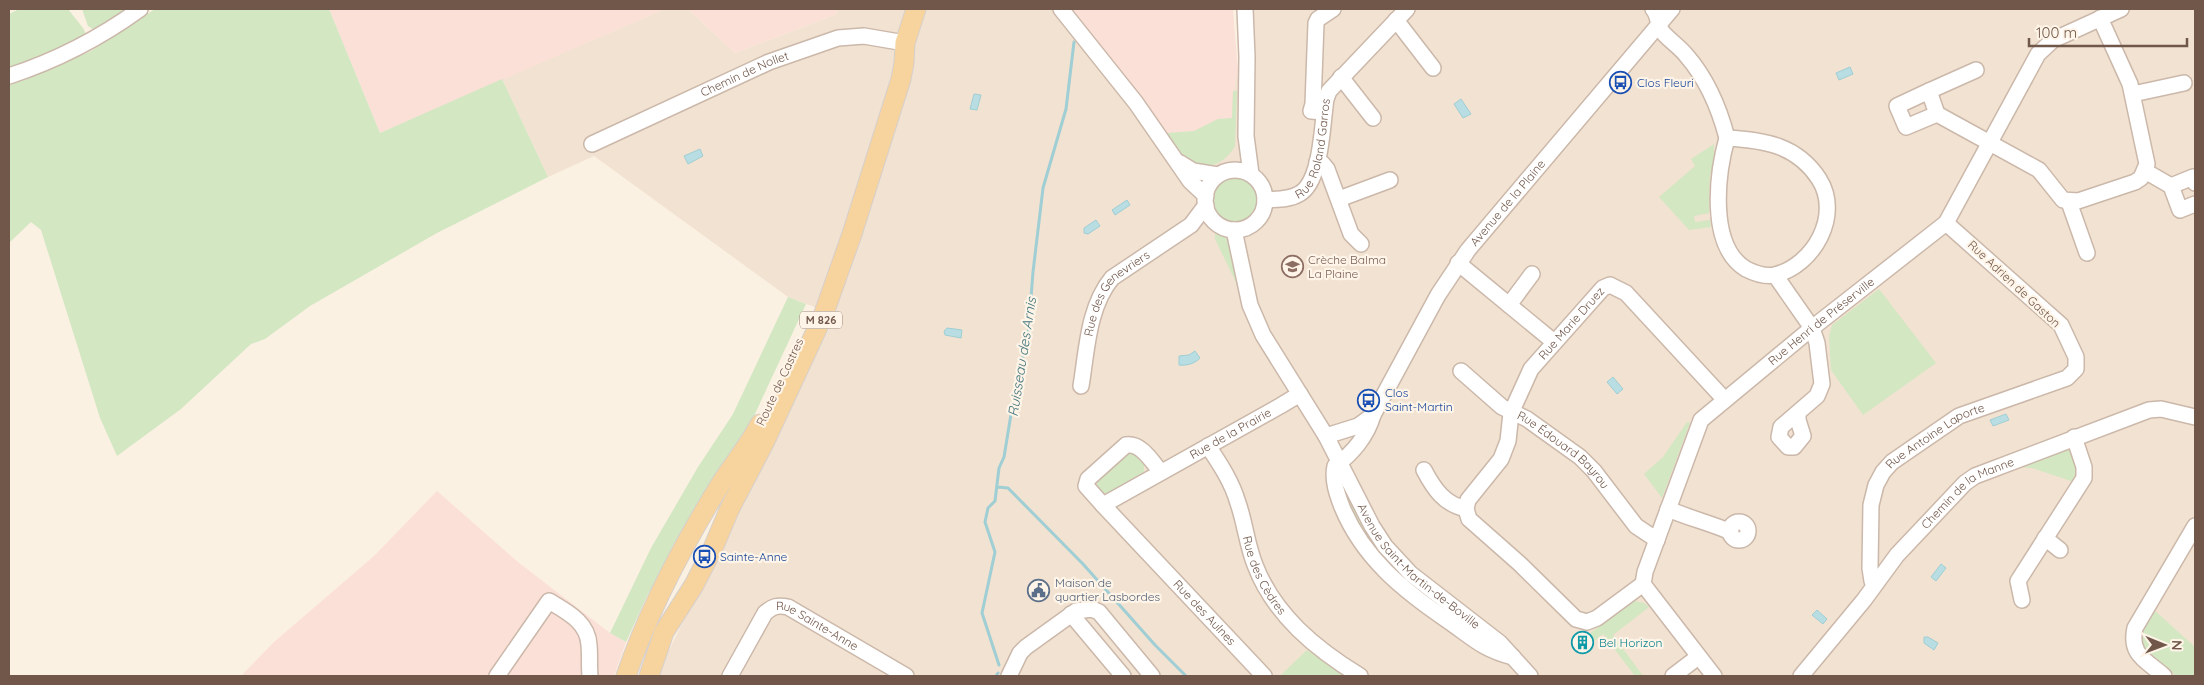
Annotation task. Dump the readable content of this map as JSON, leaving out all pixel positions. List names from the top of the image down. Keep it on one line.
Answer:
{"streets":{"main road":["M 826","Route de Castres"],"street":["Chemin de Nollet","Rue Roland Garros","Avenue de la Plaine","Rue Adrien de Gaston","Rue des Genevriers","Rue Henri de Préserville","Rue Marie Druez","Rue de la Prairie","Rue Antoine Laporte","Rue Édouard Bayrou","Chemin de la Manne","Avenue Saint-Martin-de-Boville","Rue des Cèdres","Rue des Aulnes","Rue Sainte-Anne"]},"crossings":[["Chemin de Nollet","Route de Castres"],["Rue Roland Garros","Rue des Genevriers"],["Rue Roland Garros","Avenue Saint-Martin-de-Boville"],["Avenue de la Plaine","Avenue Saint-Martin-de-Boville"],["Rue Adrien de Gaston","Rue Henri de Préserville"],["Rue Adrien de Gaston","Rue Antoine Laporte"],["Rue des Genevriers","Avenue Saint-Martin-de-Boville"],["Rue Henri de Préserville","Rue Marie Druez"],["Rue Henri de Préserville","Rue Édouard Bayrou"],["Rue Marie Druez","Rue Édouard Bayrou"],["Rue de la Prairie","Avenue Saint-Martin-de-Boville"],["Rue de la Prairie","Rue des Cèdres"],["Rue de la Prairie","Rue des Aulnes"],["Rue Antoine Laporte","Chemin de la Manne"]],"water":["Ruisseau des Arnis"],"places":{"bus stop":["Clos Fleuri","Clos Saint-Martin","Sainte-Anne"],"school or university":["Crèche Balma La Plaine"],"public building":["Maison de quartier Lasbordes"],"building":["Bel Horizon"]},"scale_bar":"100 m","north":"right"}
